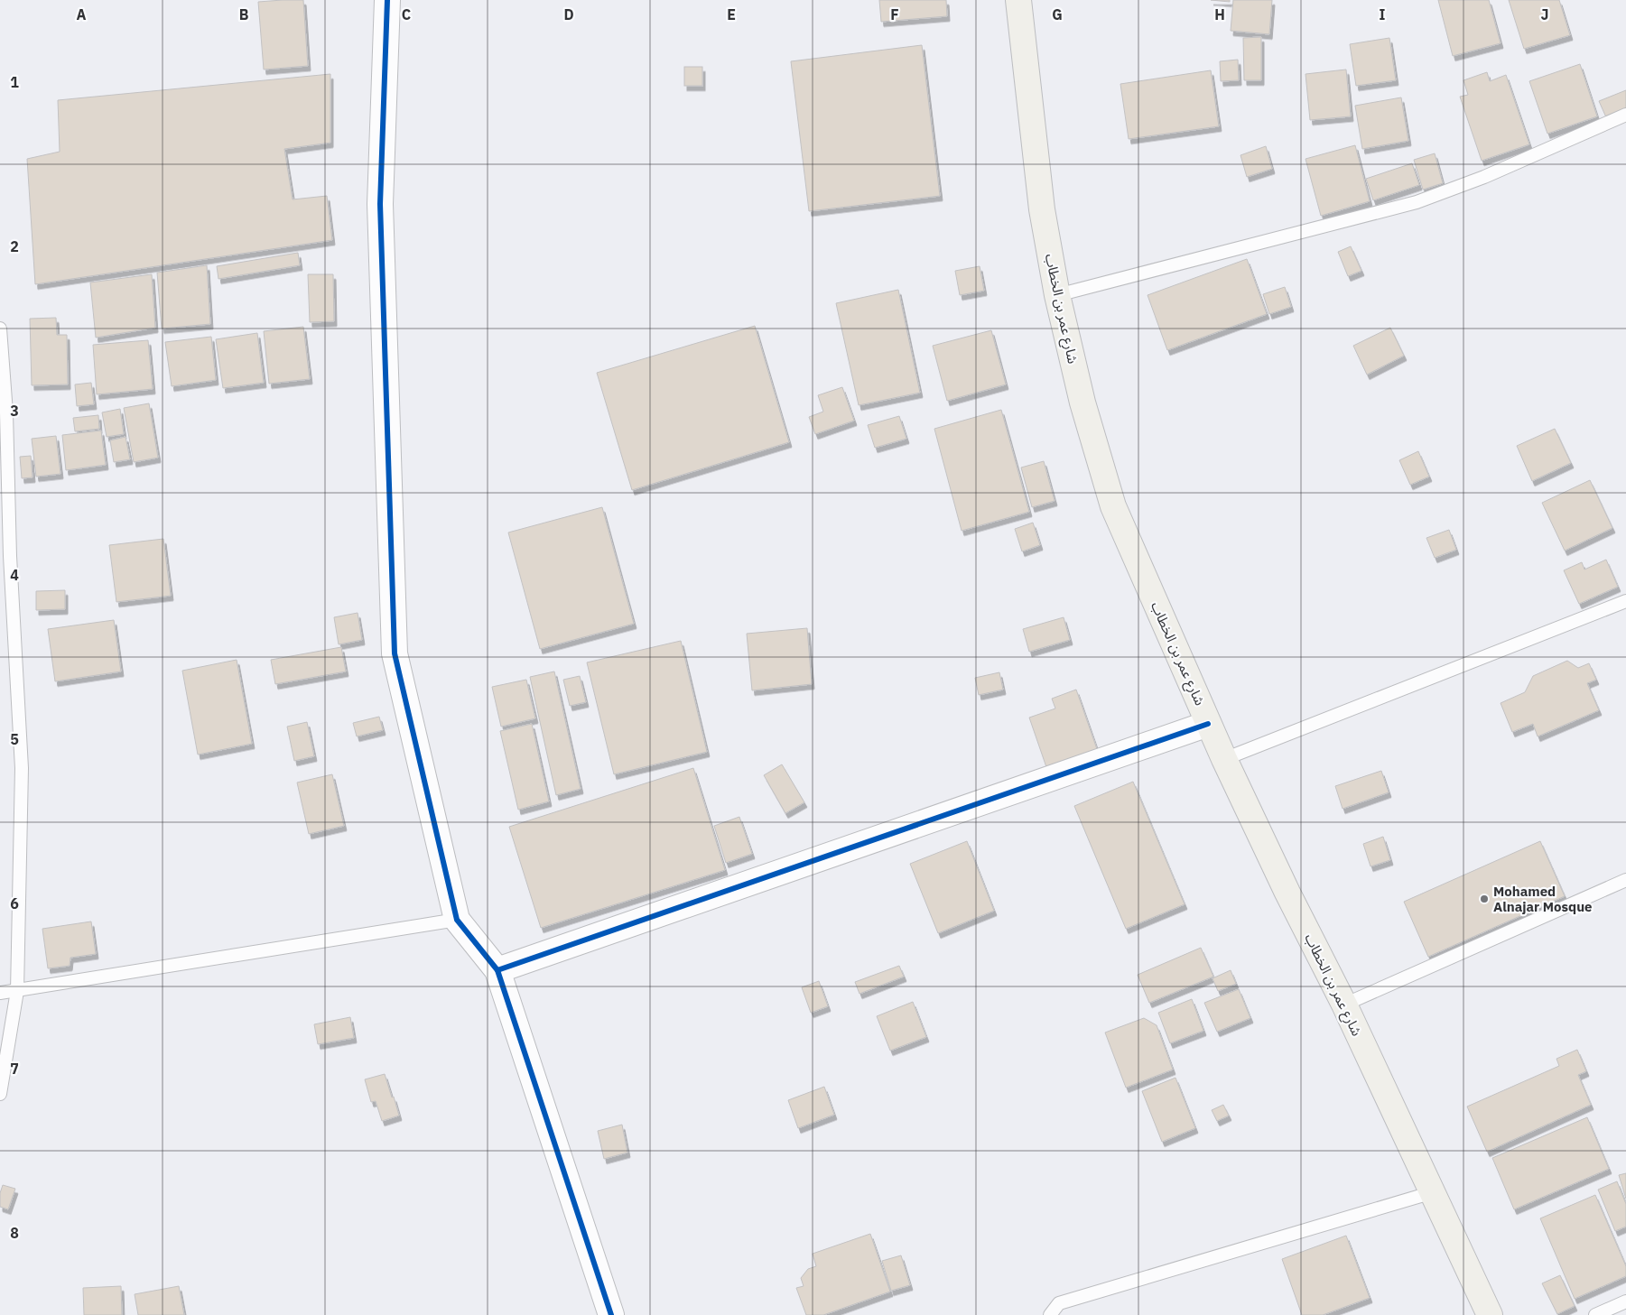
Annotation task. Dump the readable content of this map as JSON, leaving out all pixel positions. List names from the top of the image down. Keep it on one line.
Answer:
{"streets":{"main road":["شارع عمر بن الخطاب"]},"places":["Mohamed Alnajar Mosque"],"grid":{"columns":["A","B","C","D","E","F","G","H","I","J"],"rows":["1","2","3","4","5","6","7","8"]}}
